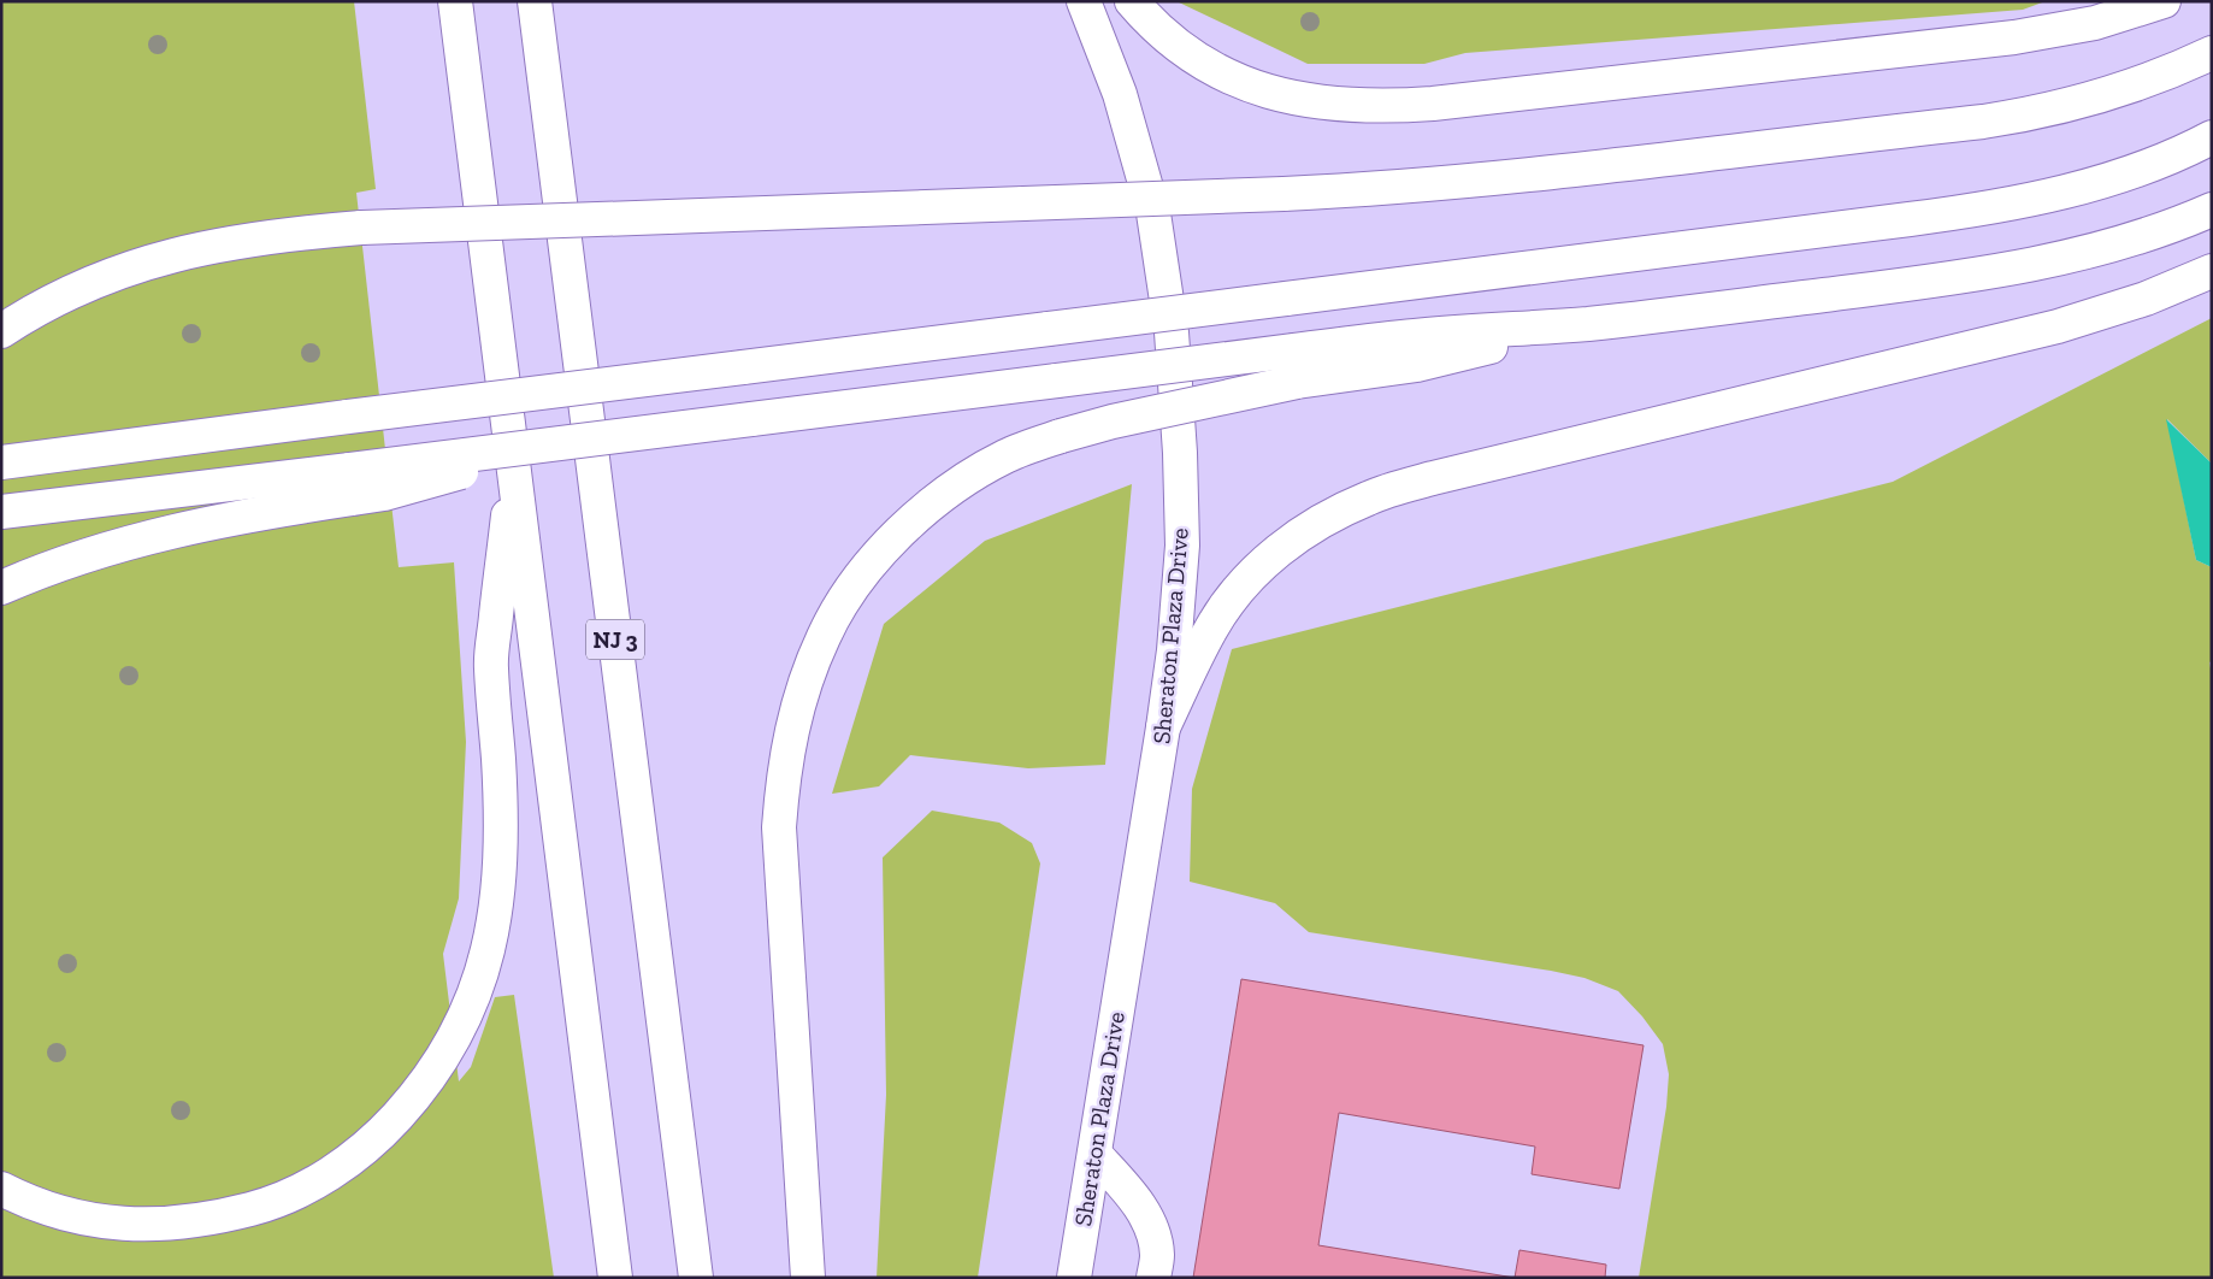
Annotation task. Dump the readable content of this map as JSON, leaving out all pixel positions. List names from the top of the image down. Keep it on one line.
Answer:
{"streets":{"main road":["Sheraton Plaza Drive","NJ 3"]}}
